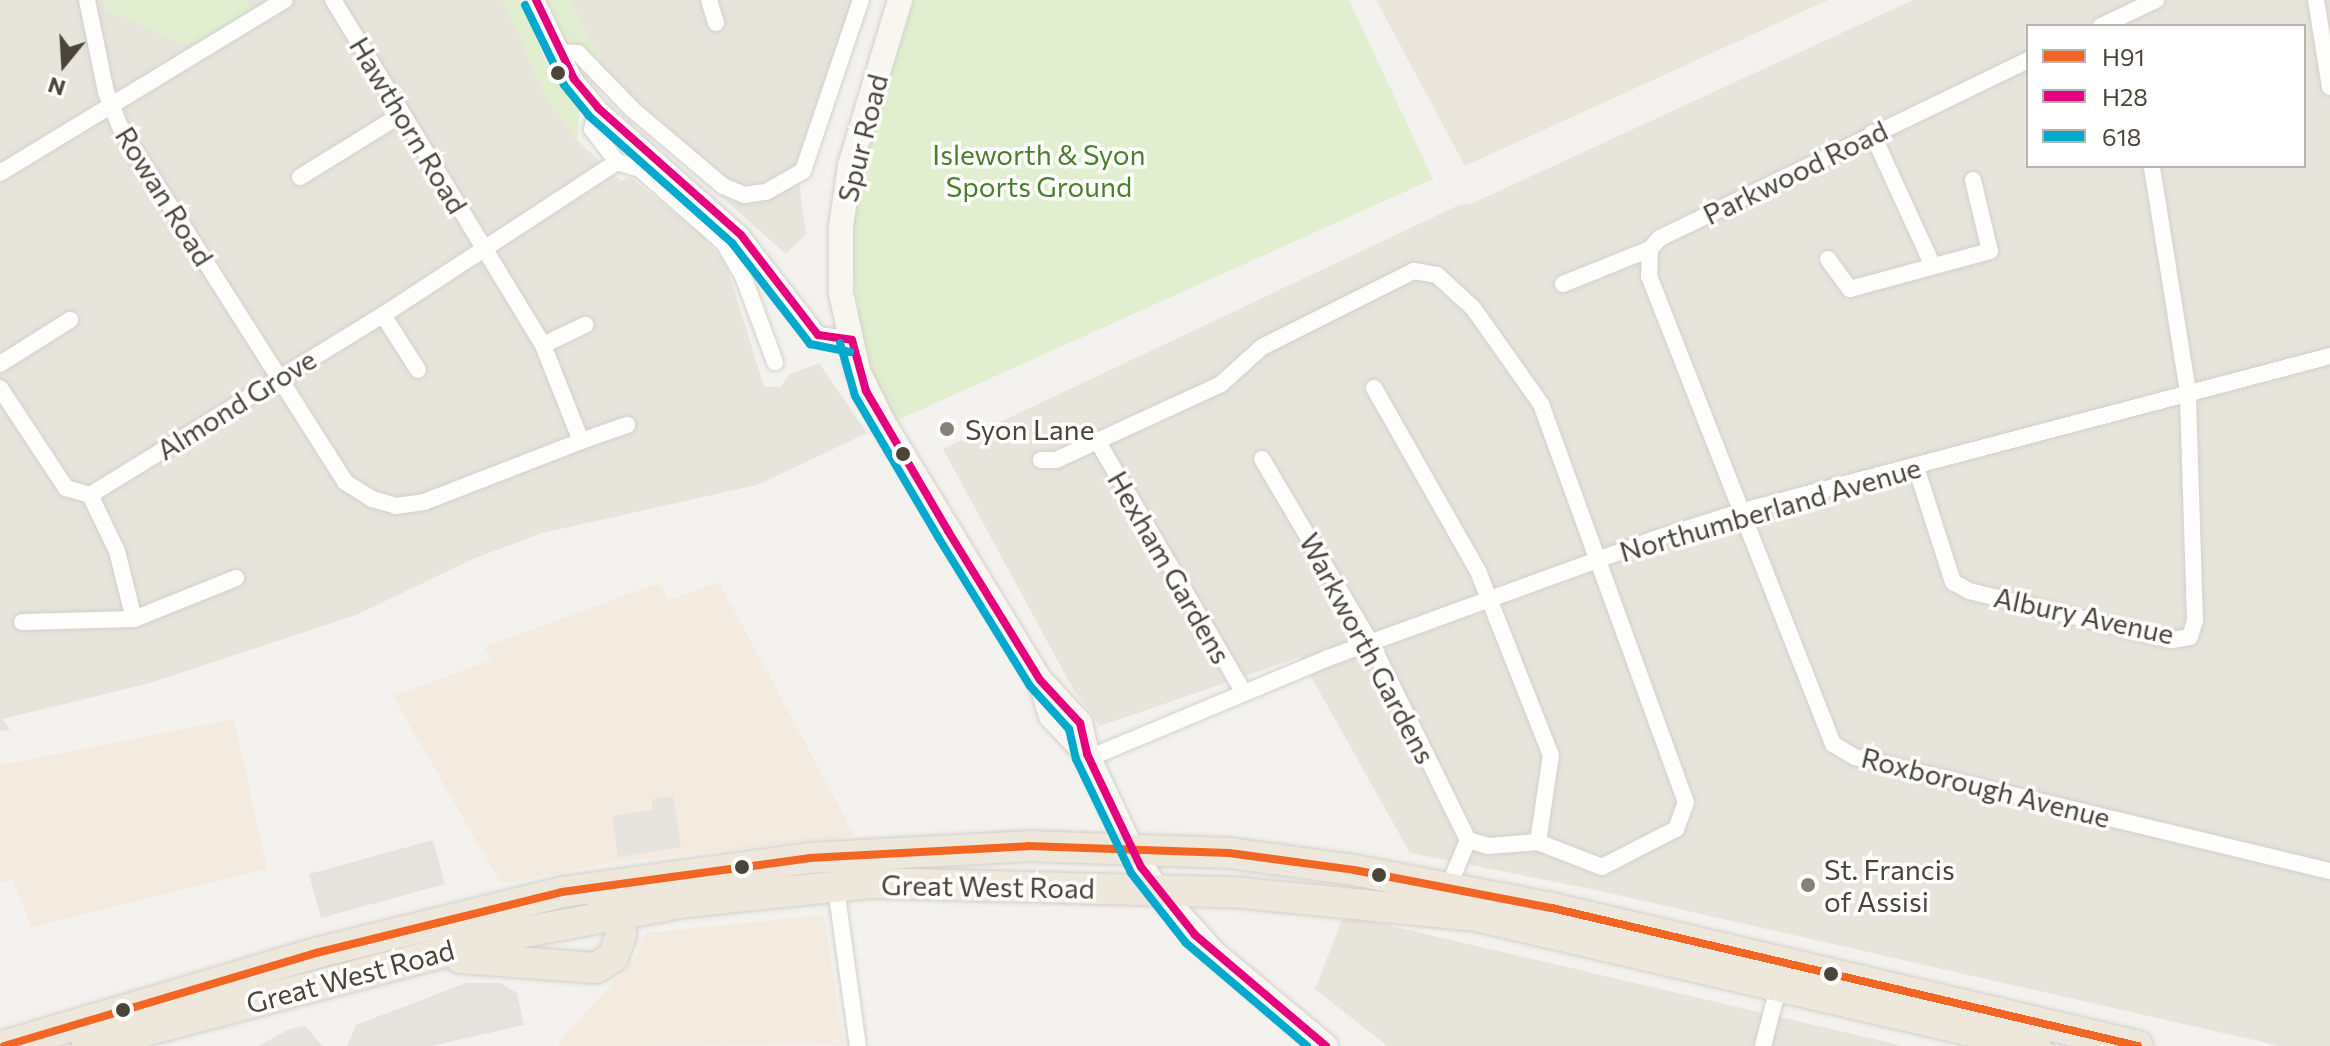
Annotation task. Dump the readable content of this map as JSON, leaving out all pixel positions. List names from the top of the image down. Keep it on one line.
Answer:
{"streets":{"highway":["Great West Road"],"main road":["Spur Road"],"street":["Hawthorn Road","Parkwood Road","Rowan Road","Almond Grove","Northumberland Avenue","Hexham Gardens","Albury Avenue","Warkworth Gardens","Roxborough Avenue"]},"crossings":[["Hawthorn Road","Rowan Road"],["Hawthorn Road","Almond Grove"],["Spur Road","Northumberland Avenue"],["Parkwood Road","Roxborough Avenue"],["Rowan Road","Almond Grove"],["Northumberland Avenue","Hexham Gardens"],["Northumberland Avenue","Albury Avenue"],["Northumberland Avenue","Warkworth Gardens"],["Northumberland Avenue","Roxborough Avenue"]],"parks":["Isleworth & Syon Sports Ground"],"places":["Syon Lane","St. Francis of Assisi"],"lines":["transit line H28","transit line 618","transit line H91"],"legend":["H91","H28","618"],"north":"bottom"}
